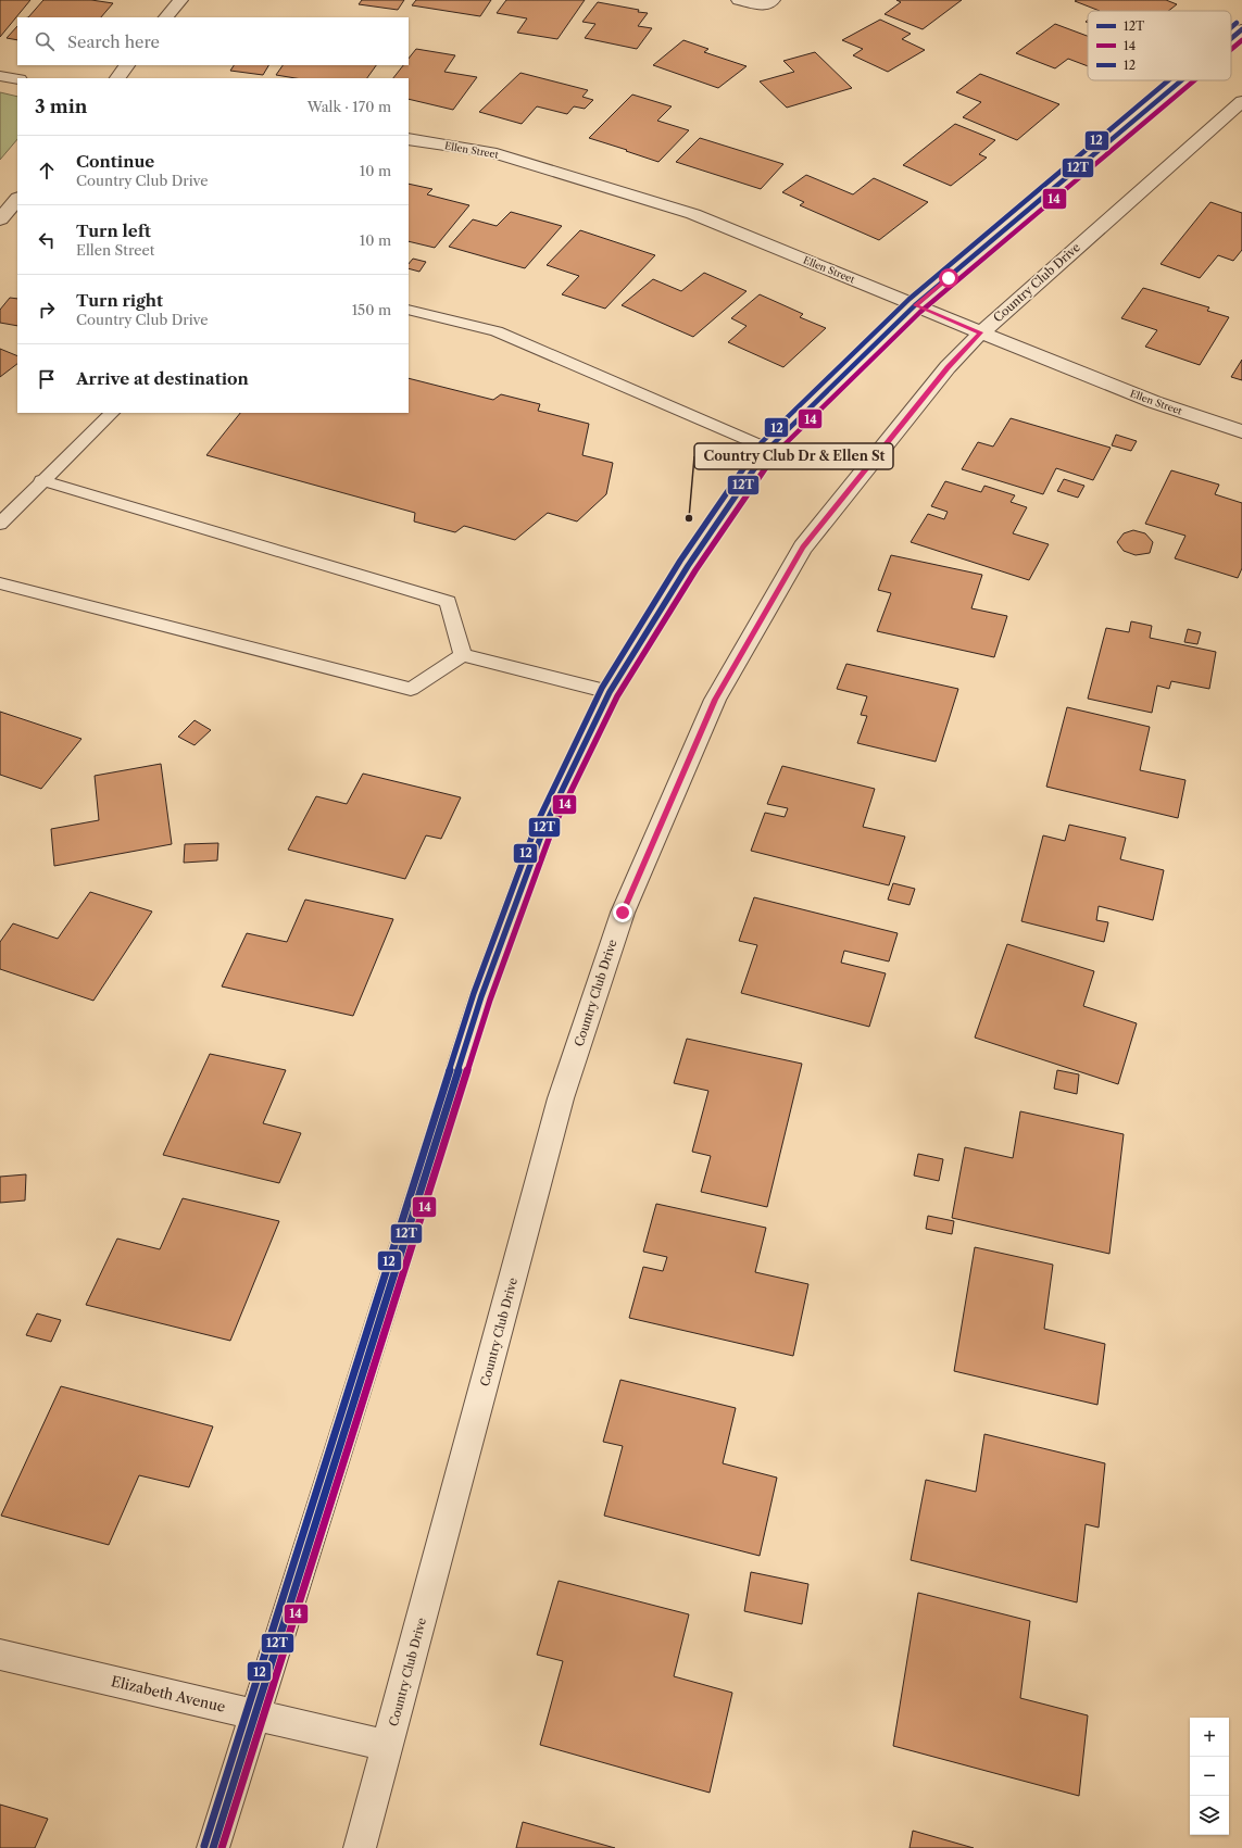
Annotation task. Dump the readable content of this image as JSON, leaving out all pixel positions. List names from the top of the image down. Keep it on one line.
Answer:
{"streets":{"street":["Ellen Street","Country Club Drive","Elizabeth Avenue"]},"crossings":[["Ellen Street","Country Club Drive"],["Country Club Drive","Elizabeth Avenue"]],"places":["Country Club Dr & Ellen St"],"lines":["transit line 12","transit line 12T","transit line 14"],"legend":["12T","14","12"],"page":{"search":"Search here","heading":["3 min","Walk · 170 m"],"list":[["Continue","Country Club Drive","10 m"],["Turn left","Ellen Street","10 m"],["Turn right","Country Club Drive","150 m"],"Arrive at destination"],"map_buttons":["+","−"]}}
